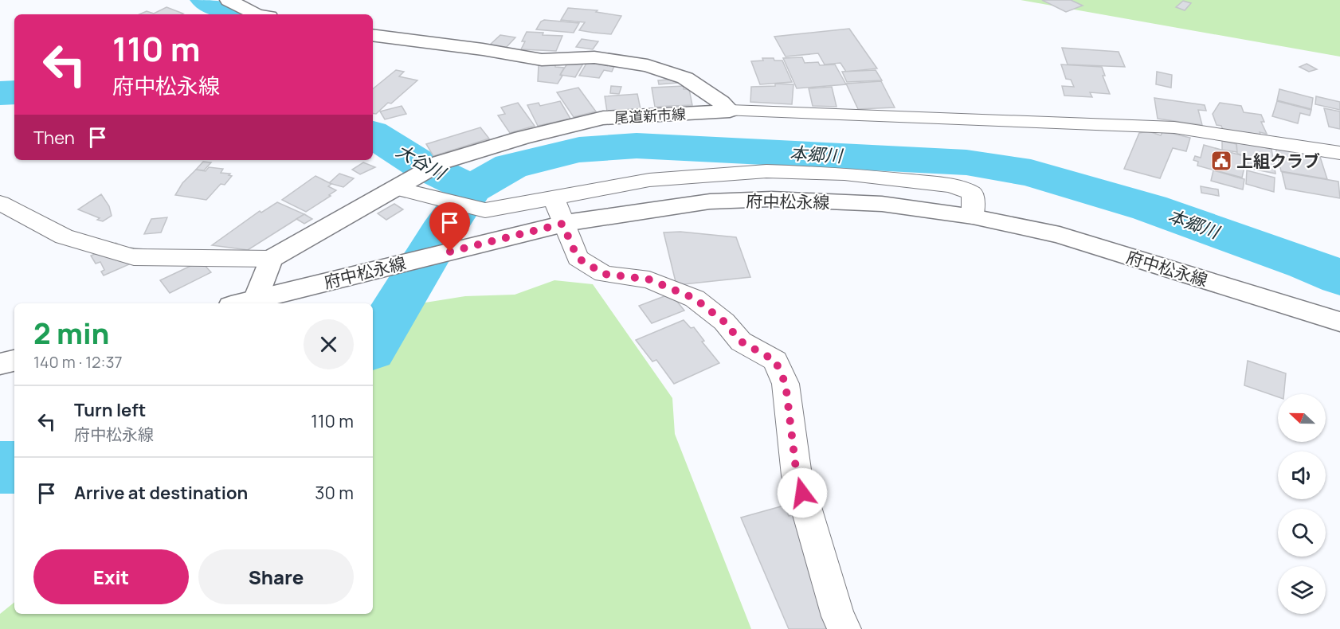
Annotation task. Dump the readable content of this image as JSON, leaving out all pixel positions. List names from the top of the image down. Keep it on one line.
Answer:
{"streets":{"main road":["尾道新市線","府中松永線"]},"water":["本郷川","大谷川"],"places":{"public building":["上組クラブ"]},"north":"left","page":{"turn":["110 m","府中松永線"],"then":"Then","heading":["2 min","140 m · 12:37"],"list":[{"name":"Turn left","note":"府中松永線","value":"110 m"},{"name":"Arrive at destination","value":"30 m"}],"buttons":["Exit","Share"]}}
